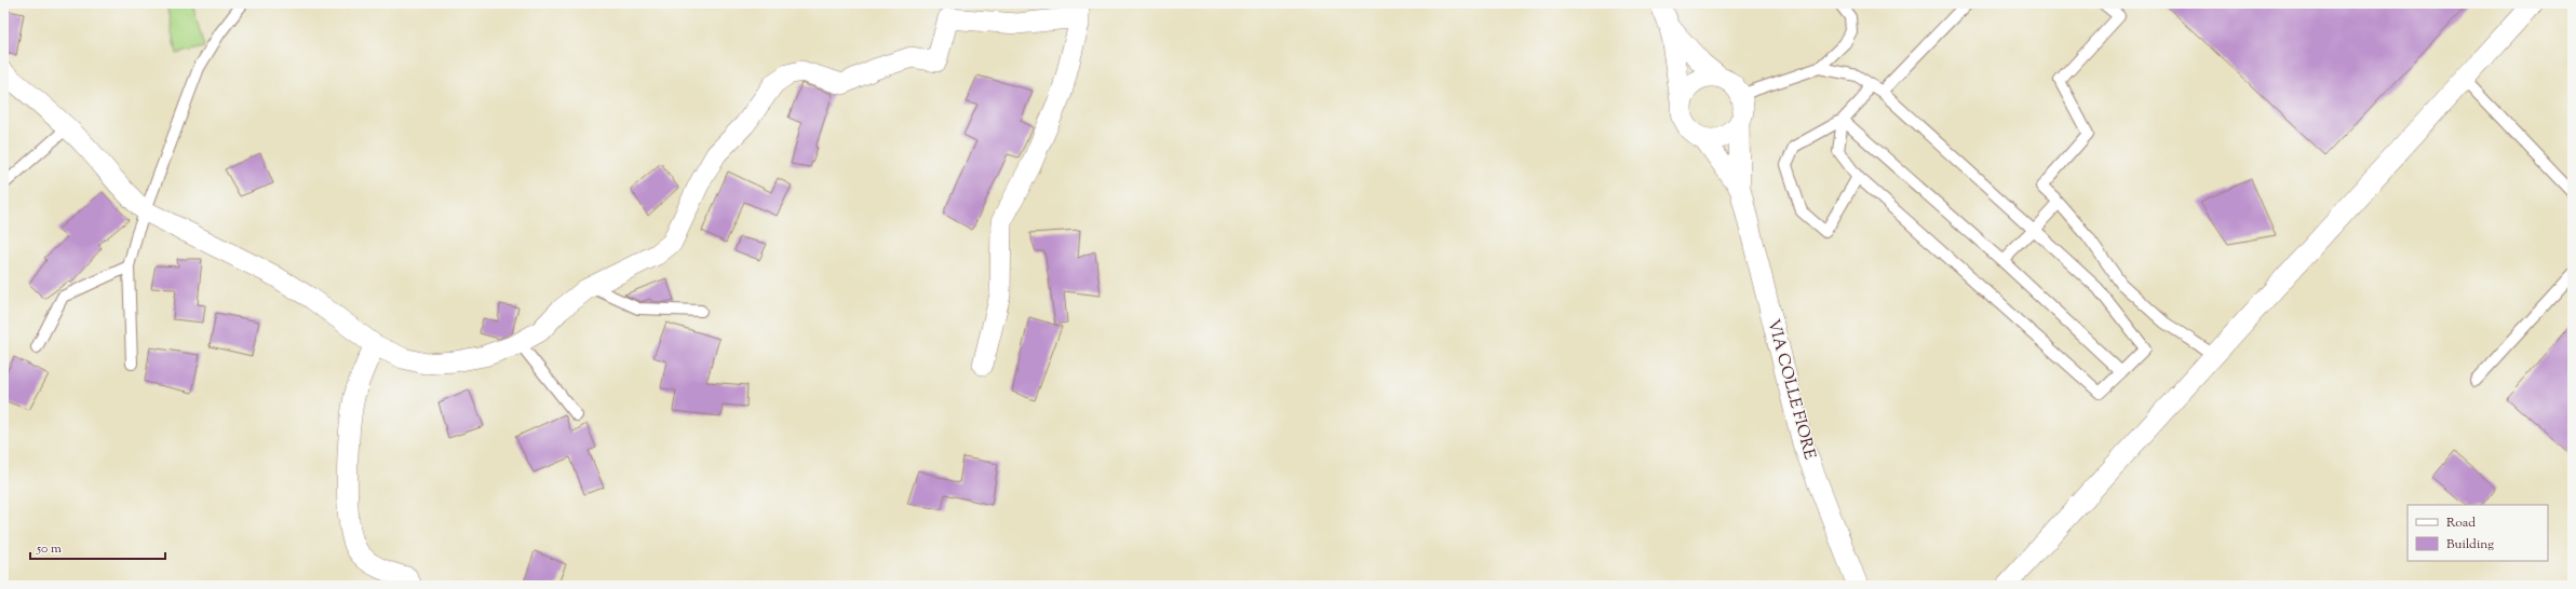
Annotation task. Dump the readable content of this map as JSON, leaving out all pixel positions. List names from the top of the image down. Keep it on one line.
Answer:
{"streets":{"street":["VIA COLLE FIORE"]},"legend":["Road","Building"],"scale_bar":"50 m"}
